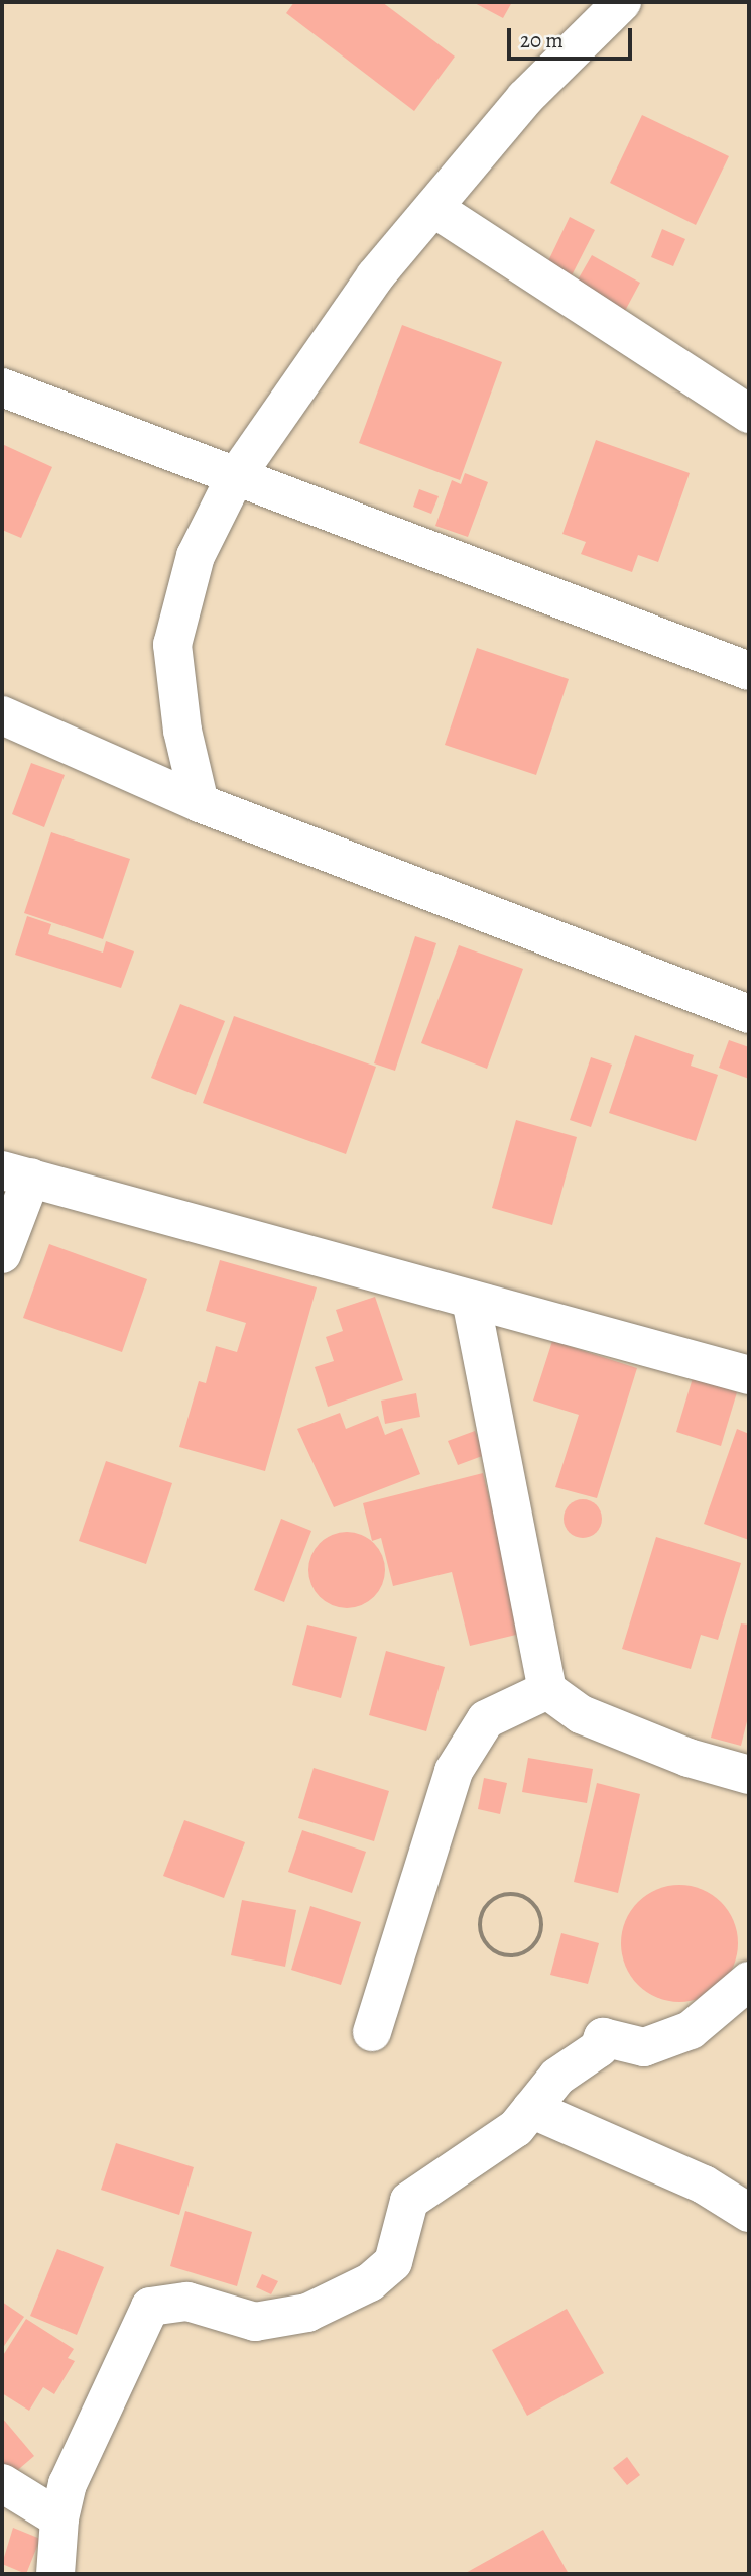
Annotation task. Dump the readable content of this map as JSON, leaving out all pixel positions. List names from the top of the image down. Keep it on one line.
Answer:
{"scale_bar":"20 m"}
